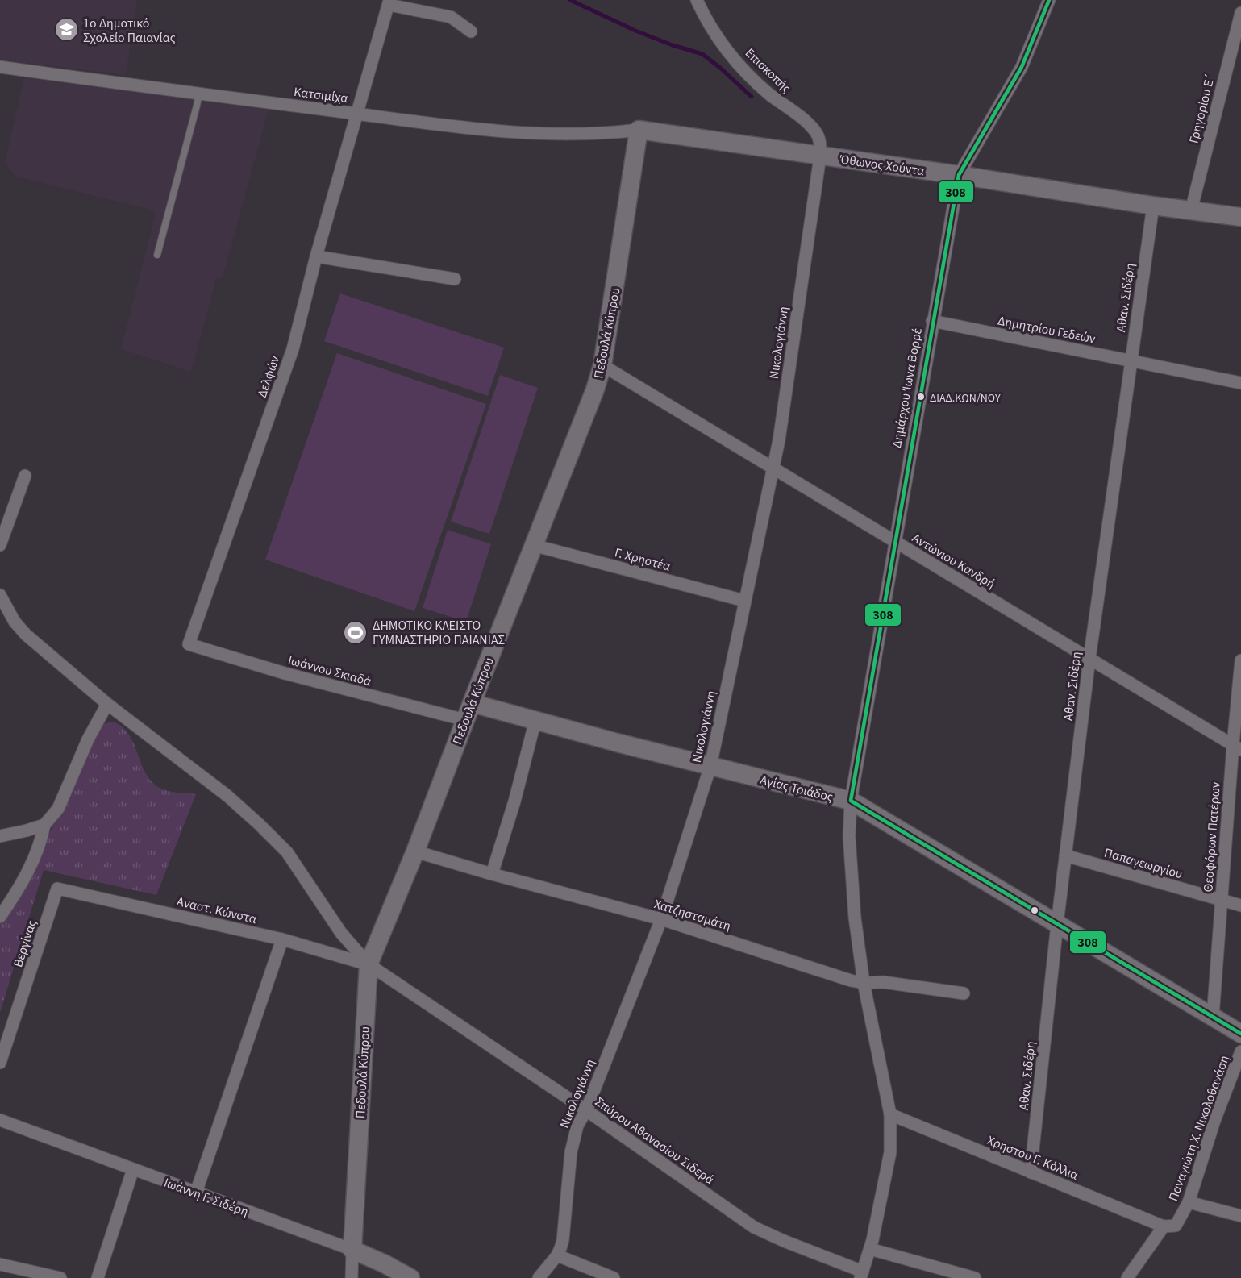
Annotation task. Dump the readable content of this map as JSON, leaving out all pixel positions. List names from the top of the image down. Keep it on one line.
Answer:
{"streets":{"street":["Επισκοπής","Κατσιμίχα","Γρηγορίου Ε΄","Όθωνος Χούντα","Αθαν. Σιδέρη","Δημητρίου Γεδεών","Πεδουλά Κύπρου","Νικολογιάννη","Δελφών","Δημάρχου Ίωνα Βορρέ","Γ. Χρηστέα","Αντώνιου Κανδρή","Ιωάννου Σκιαδά","Αγίας Τριάδος","Θεοφόρων Πατέρων","Παπαγεωργίου","Αναστ. Κώνστα","Χατζησταμάτη","Βεργίνας","Παναγιώτη Χ. Νικολοθανάση","Σπύρου Αθανασίου Σιδερά","Χρηστου Γ. Κόλλια","Ιωάννη Γ. Σιδέρη"]},"crossings":[["Επισκοπής","Όθωνος Χούντα"],["Επισκοπής","Νικολογιάννη"],["Κατσιμίχα","Όθωνος Χούντα"],["Κατσιμίχα","Πεδουλά Κύπρου"],["Κατσιμίχα","Δελφών"],["Γρηγορίου Ε΄","Όθωνος Χούντα"],["Όθωνος Χούντα","Αθαν. Σιδέρη"],["Όθωνος Χούντα","Πεδουλά Κύπρου"],["Όθωνος Χούντα","Νικολογιάννη"],["Όθωνος Χούντα","Δημάρχου Ίωνα Βορρέ"],["Αθαν. Σιδέρη","Δημητρίου Γεδεών"],["Αθαν. Σιδέρη","Αντώνιου Κανδρή"],["Αθαν. Σιδέρη","Αγίας Τριάδος"],["Αθαν. Σιδέρη","Παπαγεωργίου"],["Αθαν. Σιδέρη","Χρηστου Γ. Κόλλια"],["Δημητρίου Γεδεών","Δημάρχου Ίωνα Βορρέ"],["Πεδουλά Κύπρου","Γ. Χρηστέα"],["Πεδουλά Κύπρου","Αντώνιου Κανδρή"],["Πεδουλά Κύπρου","Ιωάννου Σκιαδά"],["Πεδουλά Κύπρου","Αγίας Τριάδος"],["Πεδουλά Κύπρου","Αναστ. Κώνστα"],["Πεδουλά Κύπρου","Χατζησταμάτη"],["Πεδουλά Κύπρου","Σπύρου Αθανασίου Σιδερά"],["Πεδουλά Κύπρου","Ιωάννη Γ. Σιδέρη"],["Νικολογιάννη","Γ. Χρηστέα"],["Νικολογιάννη","Αντώνιου Κανδρή"],["Νικολογιάννη","Αγίας Τριάδος"],["Νικολογιάννη","Χατζησταμάτη"],["Νικολογιάννη","Σπύρου Αθανασίου Σιδερά"],["Δελφών","Ιωάννου Σκιαδά"],["Δημάρχου Ίωνα Βορρέ","Αντώνιου Κανδρή"],["Δημάρχου Ίωνα Βορρέ","Αγίας Τριάδος"],["Δημάρχου Ίωνα Βορρέ","Χατζησταμάτη"],["Δημάρχου Ίωνα Βορρέ","Σπύρου Αθανασίου Σιδερά"],["Δημάρχου Ίωνα Βορρέ","Χρηστου Γ. Κόλλια"],["Αντώνιου Κανδρή","Θεοφόρων Πατέρων"],["Ιωάννου Σκιαδά","Αγίας Τριάδος"],["Αγίας Τριάδος","Θεοφόρων Πατέρων"],["Θεοφόρων Πατέρων","Παπαγεωργίου"],["Αναστ. Κώνστα","Βεργίνας"],["Αναστ. Κώνστα","Σπύρου Αθανασίου Σιδερά"],["Παναγιώτη Χ. Νικολοθανάση","Χρηστου Γ. Κόλλια"]],"places":{"school or university":["1ο Δημοτικό Σχολείο Παιανίας"],"other":["ΔΙΑΔ.ΚΩΝ/ΝΟΥ"],"sports":["ΔΗΜΟΤΙΚΟ ΚΛΕΙΣΤΟ ΓΥΜΝΑΣΤΗΡΙΟ ΠΑΙΑΝΙΑΣ"]},"lines":["transit line 308"]}
